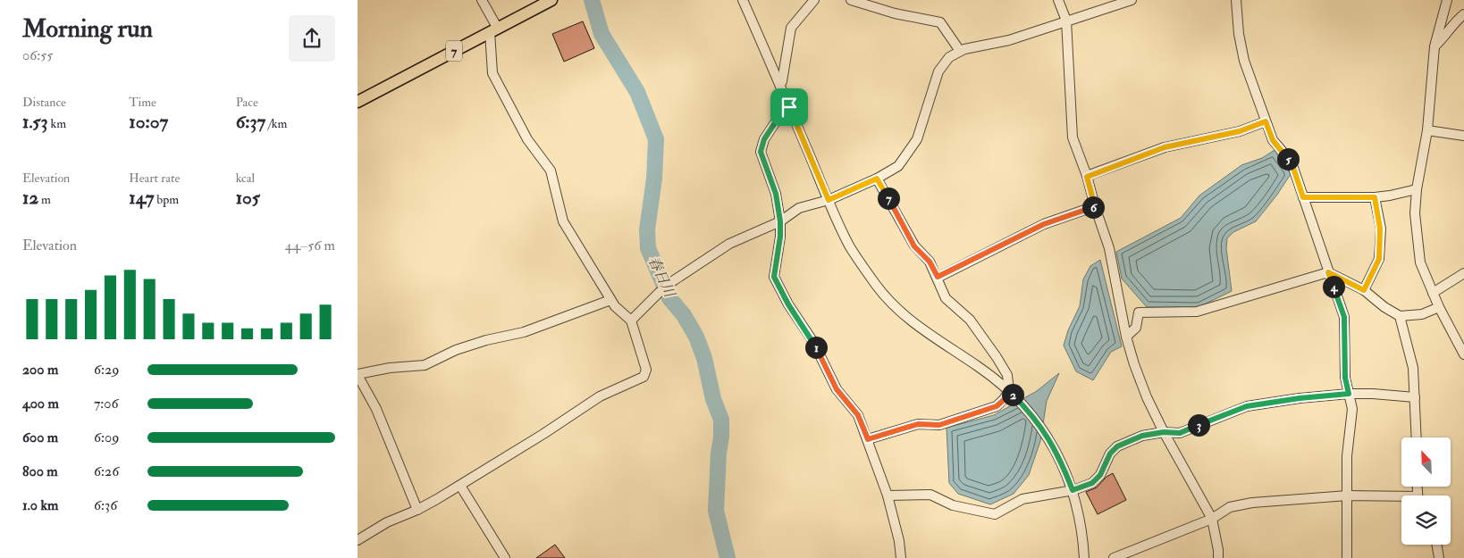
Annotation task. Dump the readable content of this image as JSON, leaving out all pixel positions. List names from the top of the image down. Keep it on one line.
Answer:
{"streets":{"main road":["7"]},"water":["春日川"],"north":"top left","page":{"heading":["Morning run","06:55"],"stats":[["Distance","1.53 km"],["Time","10:07"],["Pace","6:37 /km"],["Elevation","12 m"],["Heart rate","147 bpm"],["kcal","105"]],"pins":["5","7","6","4","1","2","3"],"chart":["Elevation","44–56 m"],"list":[{"name":"200 m","note":"6:29"},{"name":"400 m","note":"7:06"},{"name":"600 m","note":"6:09"},{"name":"800 m","note":"6:26"},{"name":"1.0 km","note":"6:36"}]}}
